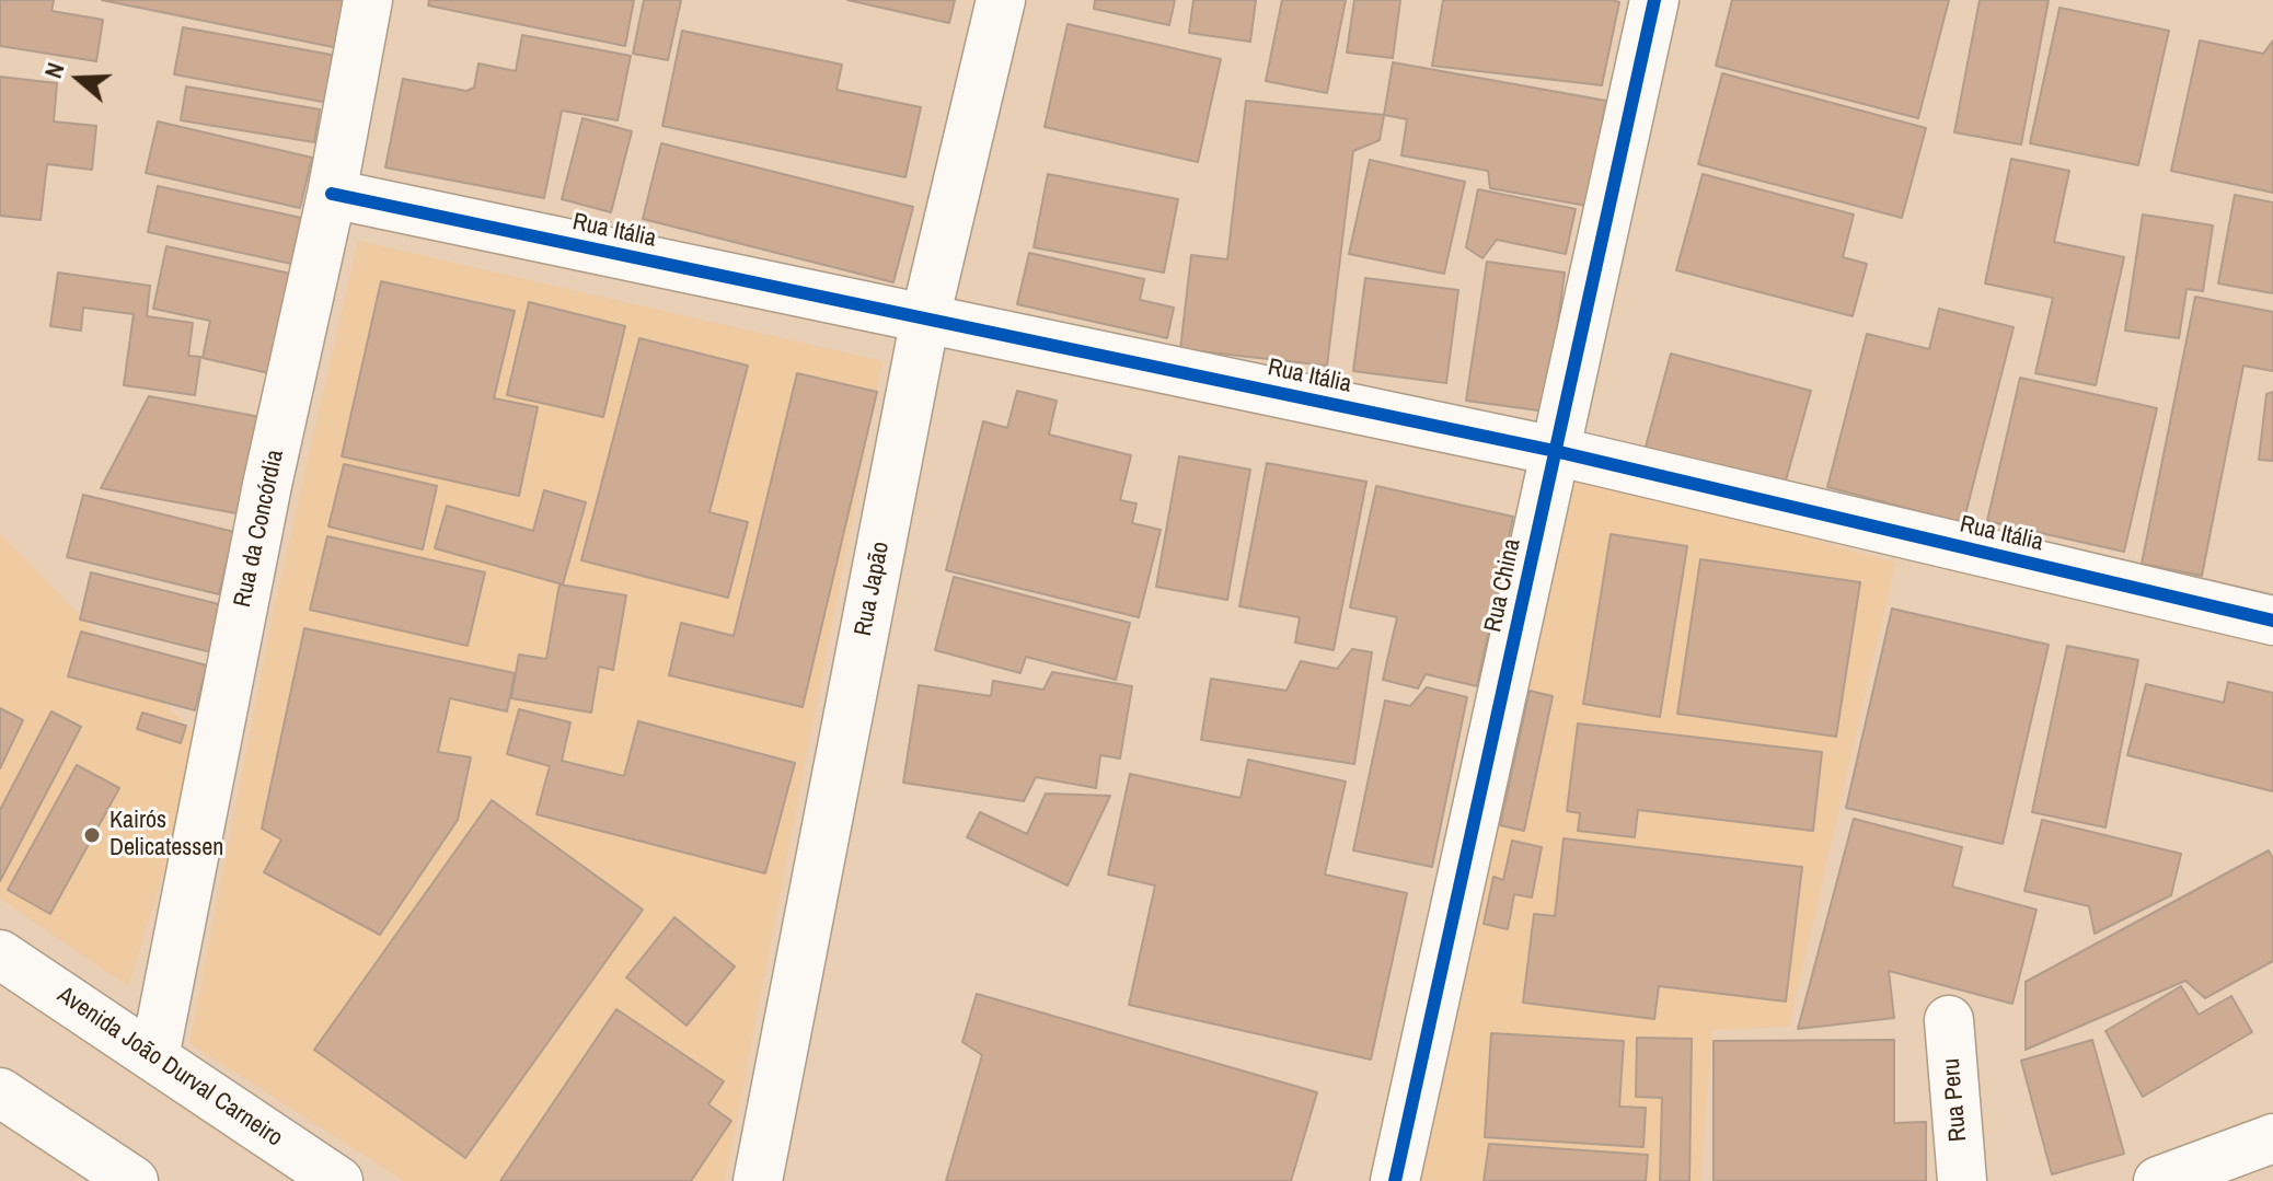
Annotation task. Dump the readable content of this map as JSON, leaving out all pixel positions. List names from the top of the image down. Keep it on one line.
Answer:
{"streets":{"street":["Rua Itália","Rua da Concórdia","Rua China","Rua Japão","Avenida João Durval Carneiro","Rua Peru"]},"crossings":[["Rua Itália","Rua da Concórdia"],["Rua Itália","Rua China"],["Rua Itália","Rua Japão"],["Rua da Concórdia","Avenida João Durval Carneiro"]],"places":["Kairós Delicatessen"],"north":"left"}
